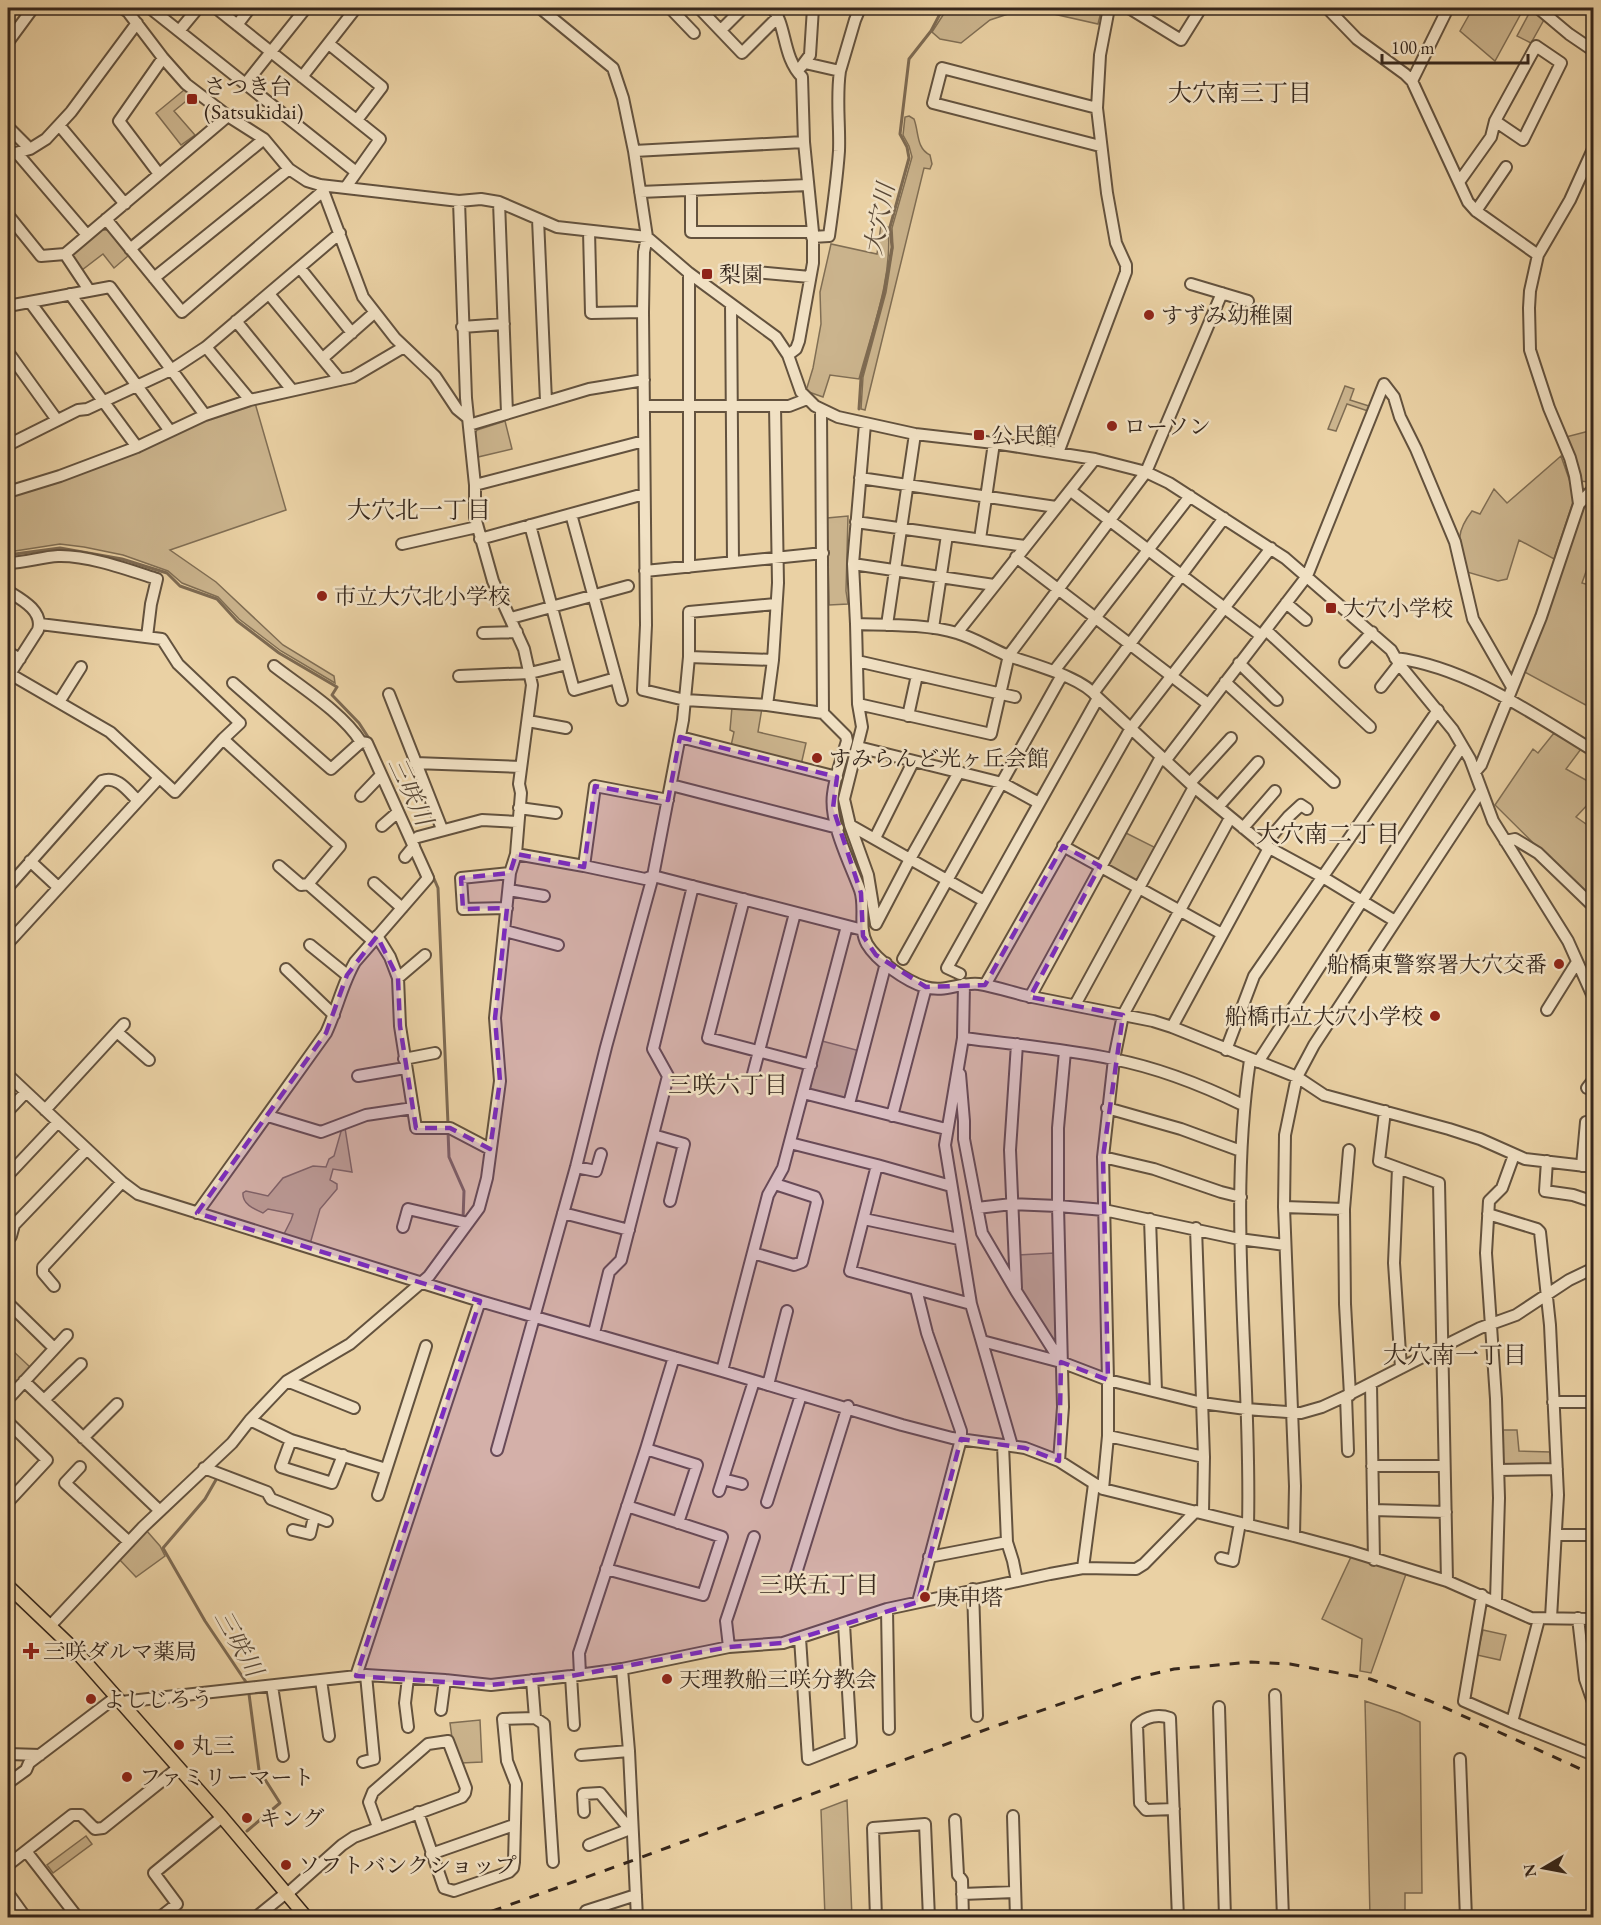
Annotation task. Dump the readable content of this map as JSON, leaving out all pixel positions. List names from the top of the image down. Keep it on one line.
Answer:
{"districts":["大穴南三丁目","大穴北一丁目","大穴南二丁目","三咲六丁目","大穴南一丁目","三咲五丁目"],"water":["大穴川","三咲川"],"places":{"transit":["さつき台 (Satsukidai)","梨園","公民館","大穴小学校"],"other":["すずみ幼稚園","ローソン","市立大穴北小学校","すみらんど光ヶ丘会館","船橋東警察署大穴交番","船橋市立大穴小学校","庚申塔","天理教船三咲分教会","よしじろう","丸三","ファミリーマート","キング","ソフトバンクショップ"],"health":["三咲ダルマ薬局"]},"scale_bar":"100 m","north":"left"}
